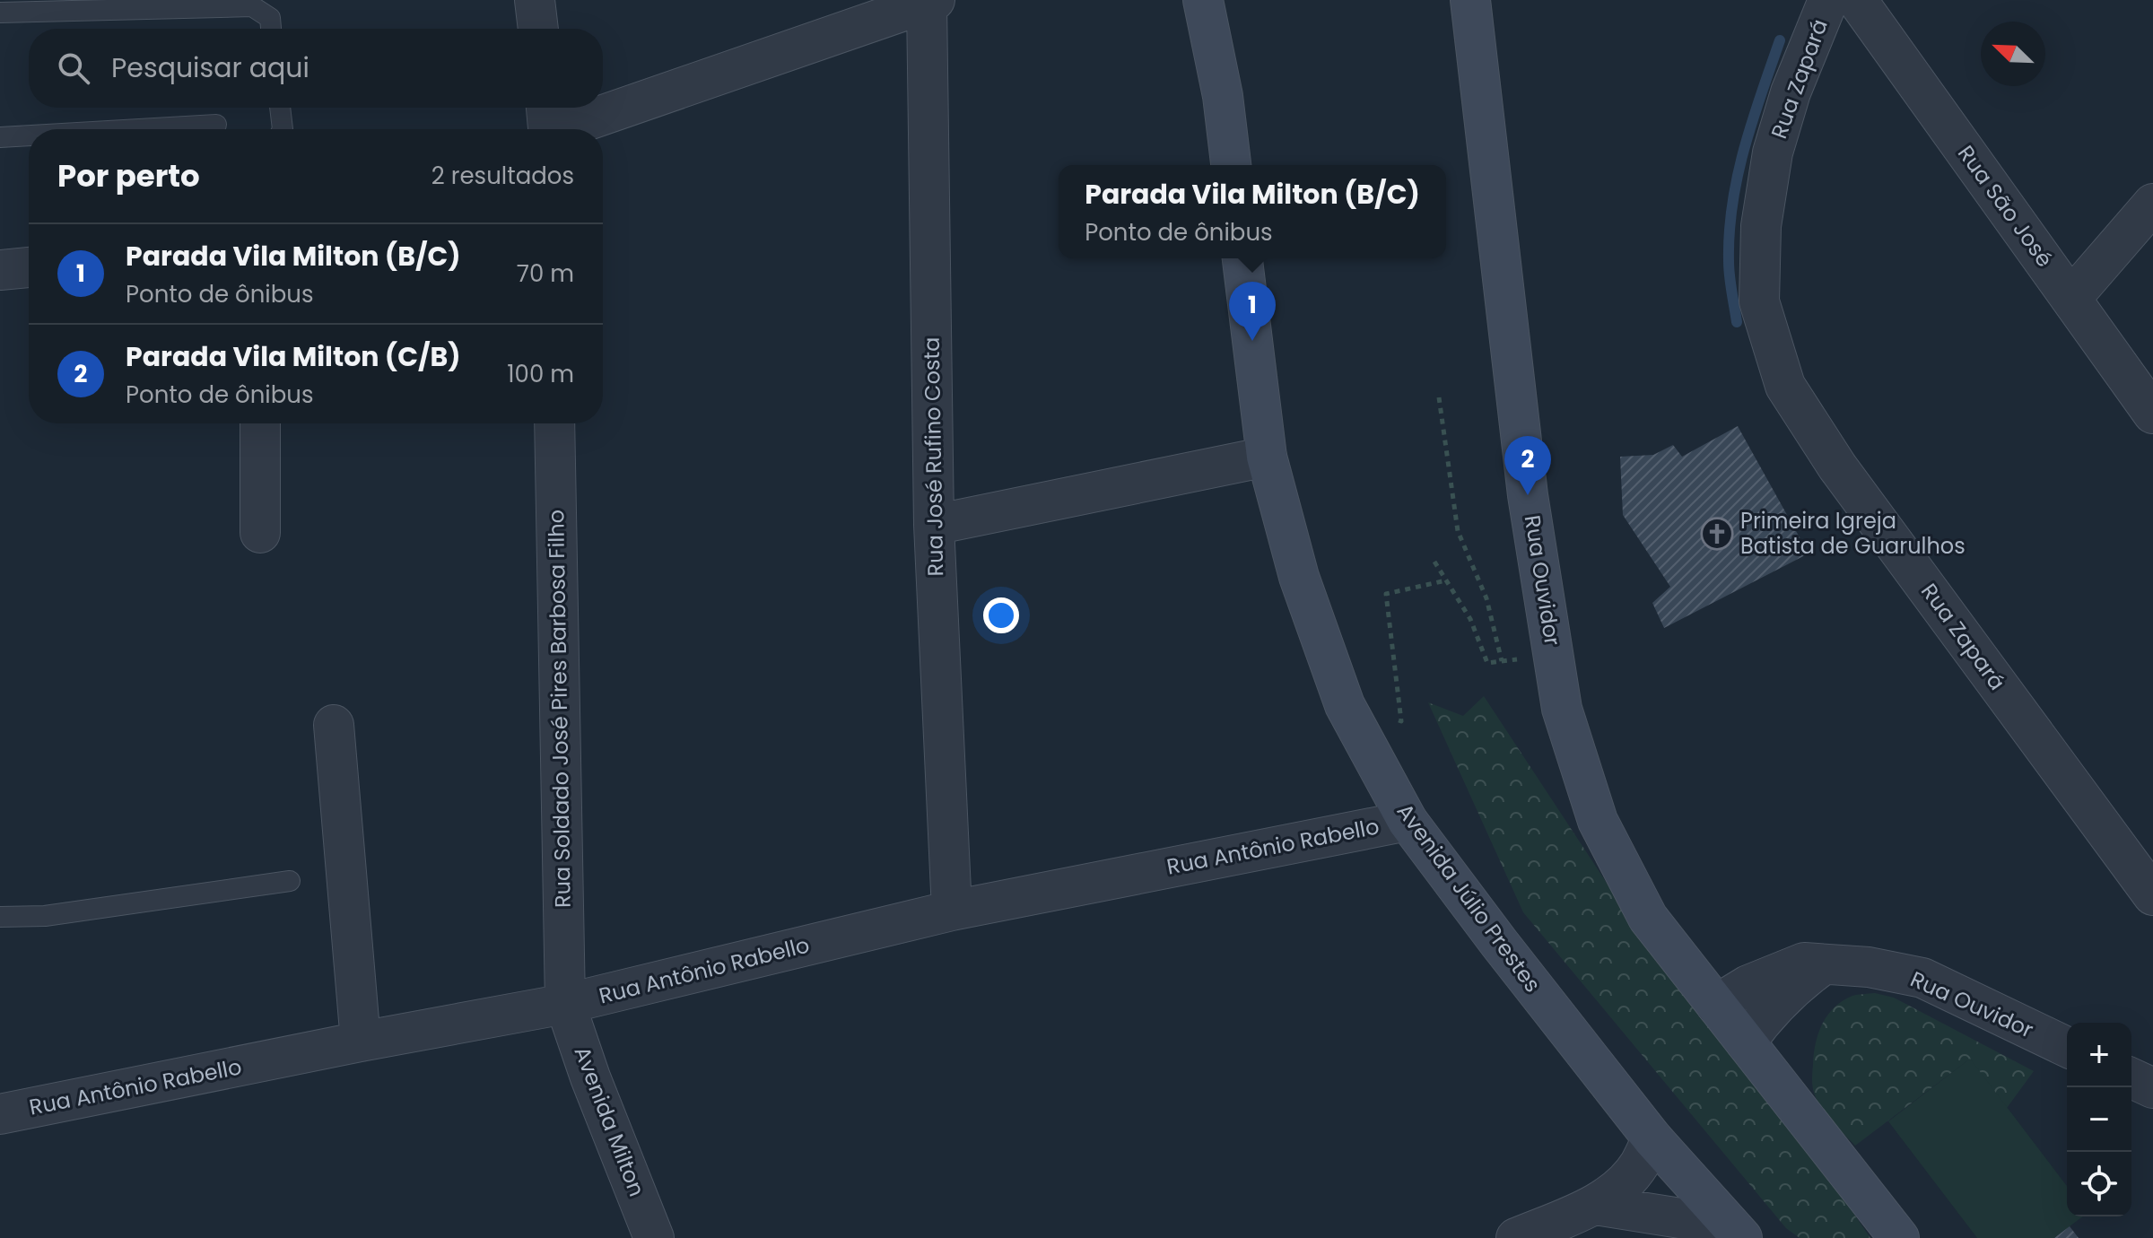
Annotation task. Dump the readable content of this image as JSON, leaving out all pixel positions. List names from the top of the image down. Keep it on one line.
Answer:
{"streets":{"main road":["Rua Ouvidor","Avenida Júlio Prestes"],"street":["Rua Zapará","Rua São José","Rua José Rufino Costa","Rua Soldado José Pires Barbosa Filho","Rua Antônio Rabello","Avenida Milton"]},"crossings":[["Rua José Rufino Costa","Rua Antônio Rabello"],["Rua Soldado José Pires Barbosa Filho","Rua Antônio Rabello"],["Rua Soldado José Pires Barbosa Filho","Avenida Milton"],["Rua Antônio Rabello","Avenida Júlio Prestes"],["Rua Antônio Rabello","Avenida Milton"]],"places":{"church":["Primeira Igreja Batista de Guarulhos"]},"north":"top left","page":{"search":"Pesquisar aqui","heading":["Por perto","2 resultados"],"popup":["Parada Vila Milton (B/C)","Ponto de ônibus"],"list":[{"mark":"1","name":"Parada Vila Milton (B/C)","note":"Ponto de ônibus","value":"70 m"},{"mark":"2","name":"Parada Vila Milton (C/B)","note":"Ponto de ônibus","value":"100 m"}],"pins":["1","2"],"map_buttons":["+","−"]}}
